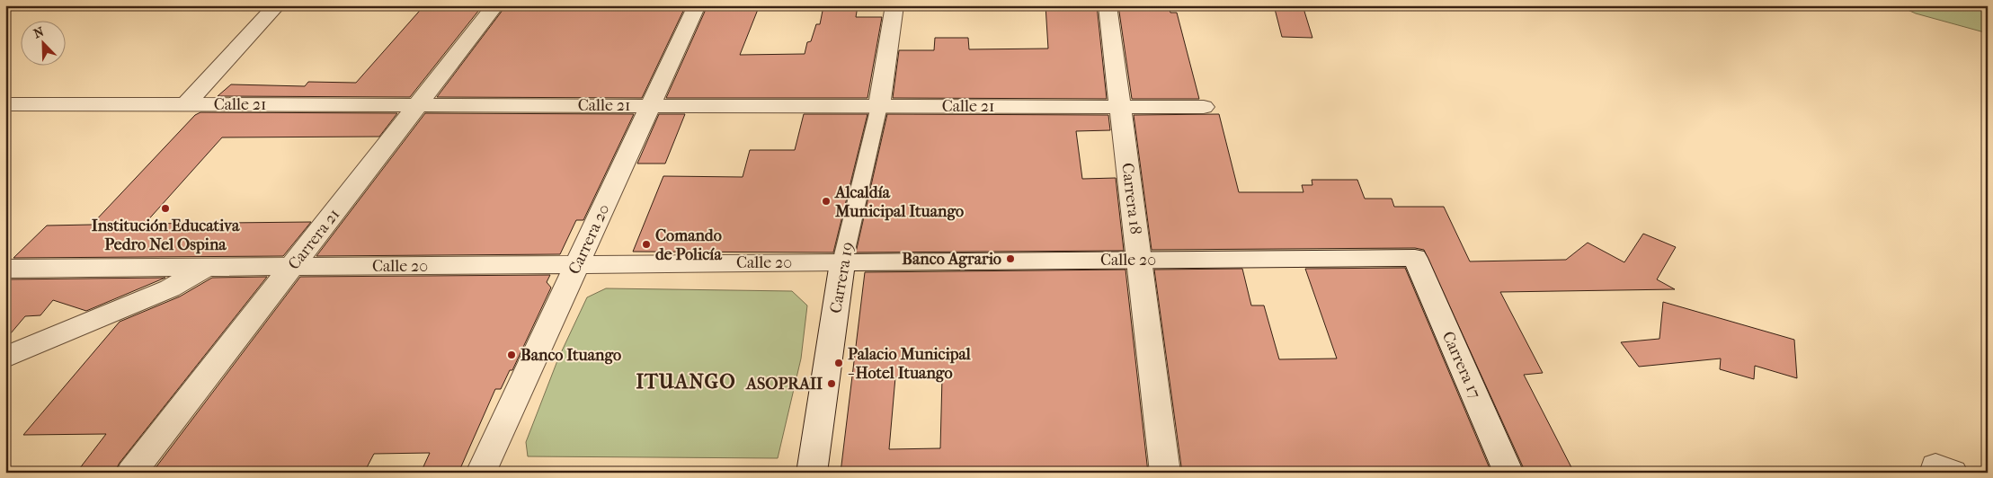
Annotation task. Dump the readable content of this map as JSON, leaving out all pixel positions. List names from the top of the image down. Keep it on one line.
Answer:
{"streets":{"street":["Calle 21","Carrera 18","Carrera 21","Carrera 20","Calle 20","Carrera 19","Carrera 17"]},"crossings":[["Calle 21","Carrera 18"],["Calle 21","Carrera 21"],["Calle 21","Carrera 20"],["Calle 21","Carrera 19"],["Carrera 18","Calle 20"],["Carrera 21","Calle 20"],["Carrera 20","Calle 20"],["Calle 20","Carrera 19"],["Calle 20","Carrera 17"]],"districts":["ITUANGO"],"places":["Alcaldía Municipal Ituango","Institución Educativa Pedro Nel Ospina","Comando de Policía","Banco Agrario","Banco Ituango","Palacio Municipal - Hotel Ituango","ASOPRAII"],"north":"top left"}
